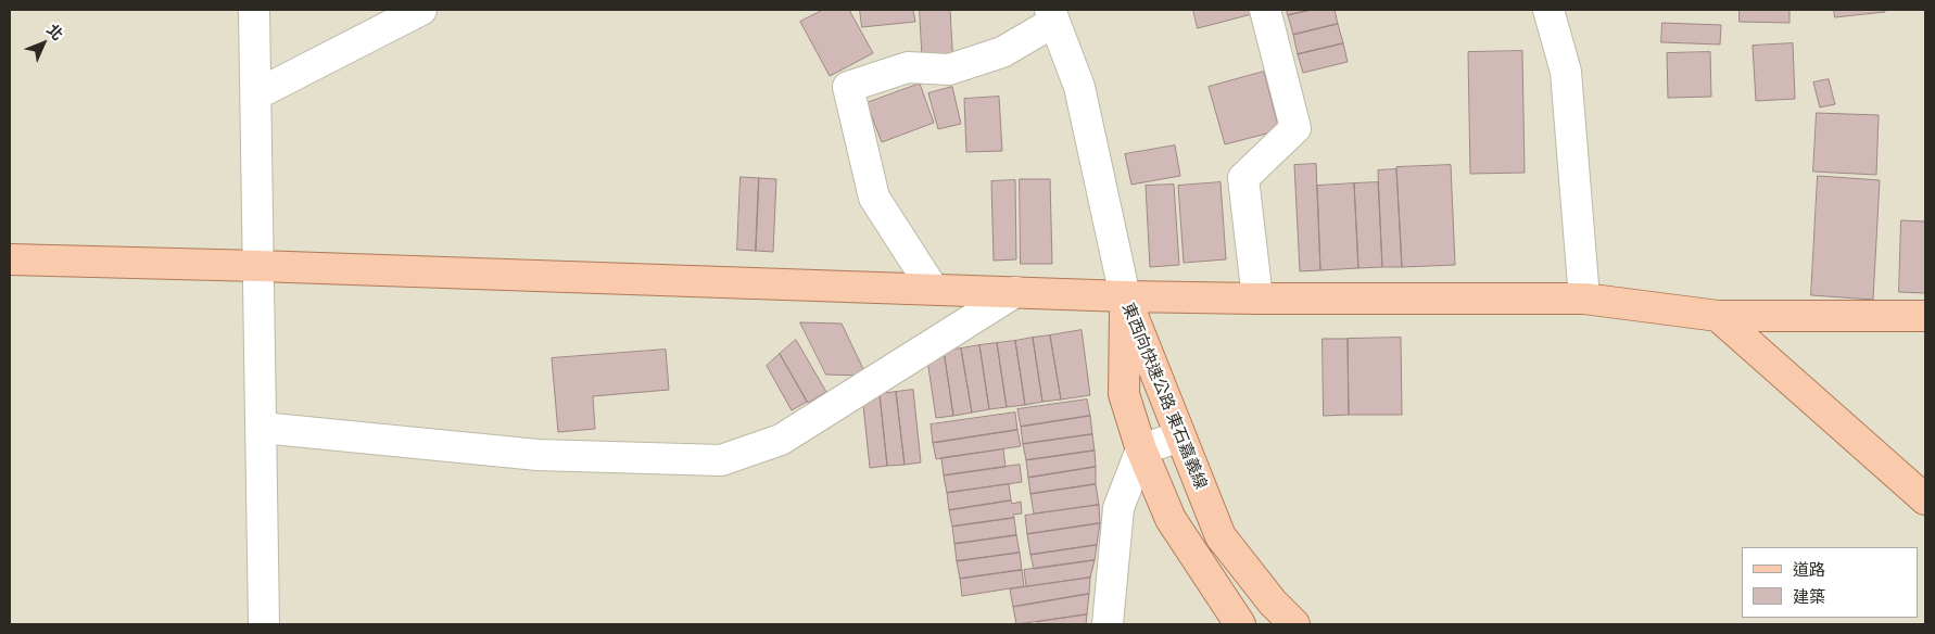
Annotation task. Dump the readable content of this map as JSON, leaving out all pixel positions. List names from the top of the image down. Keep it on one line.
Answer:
{"streets":{"main road":["東西向快速公路 東石嘉義線"]},"legend":["道路","建築"],"north":"top right"}
